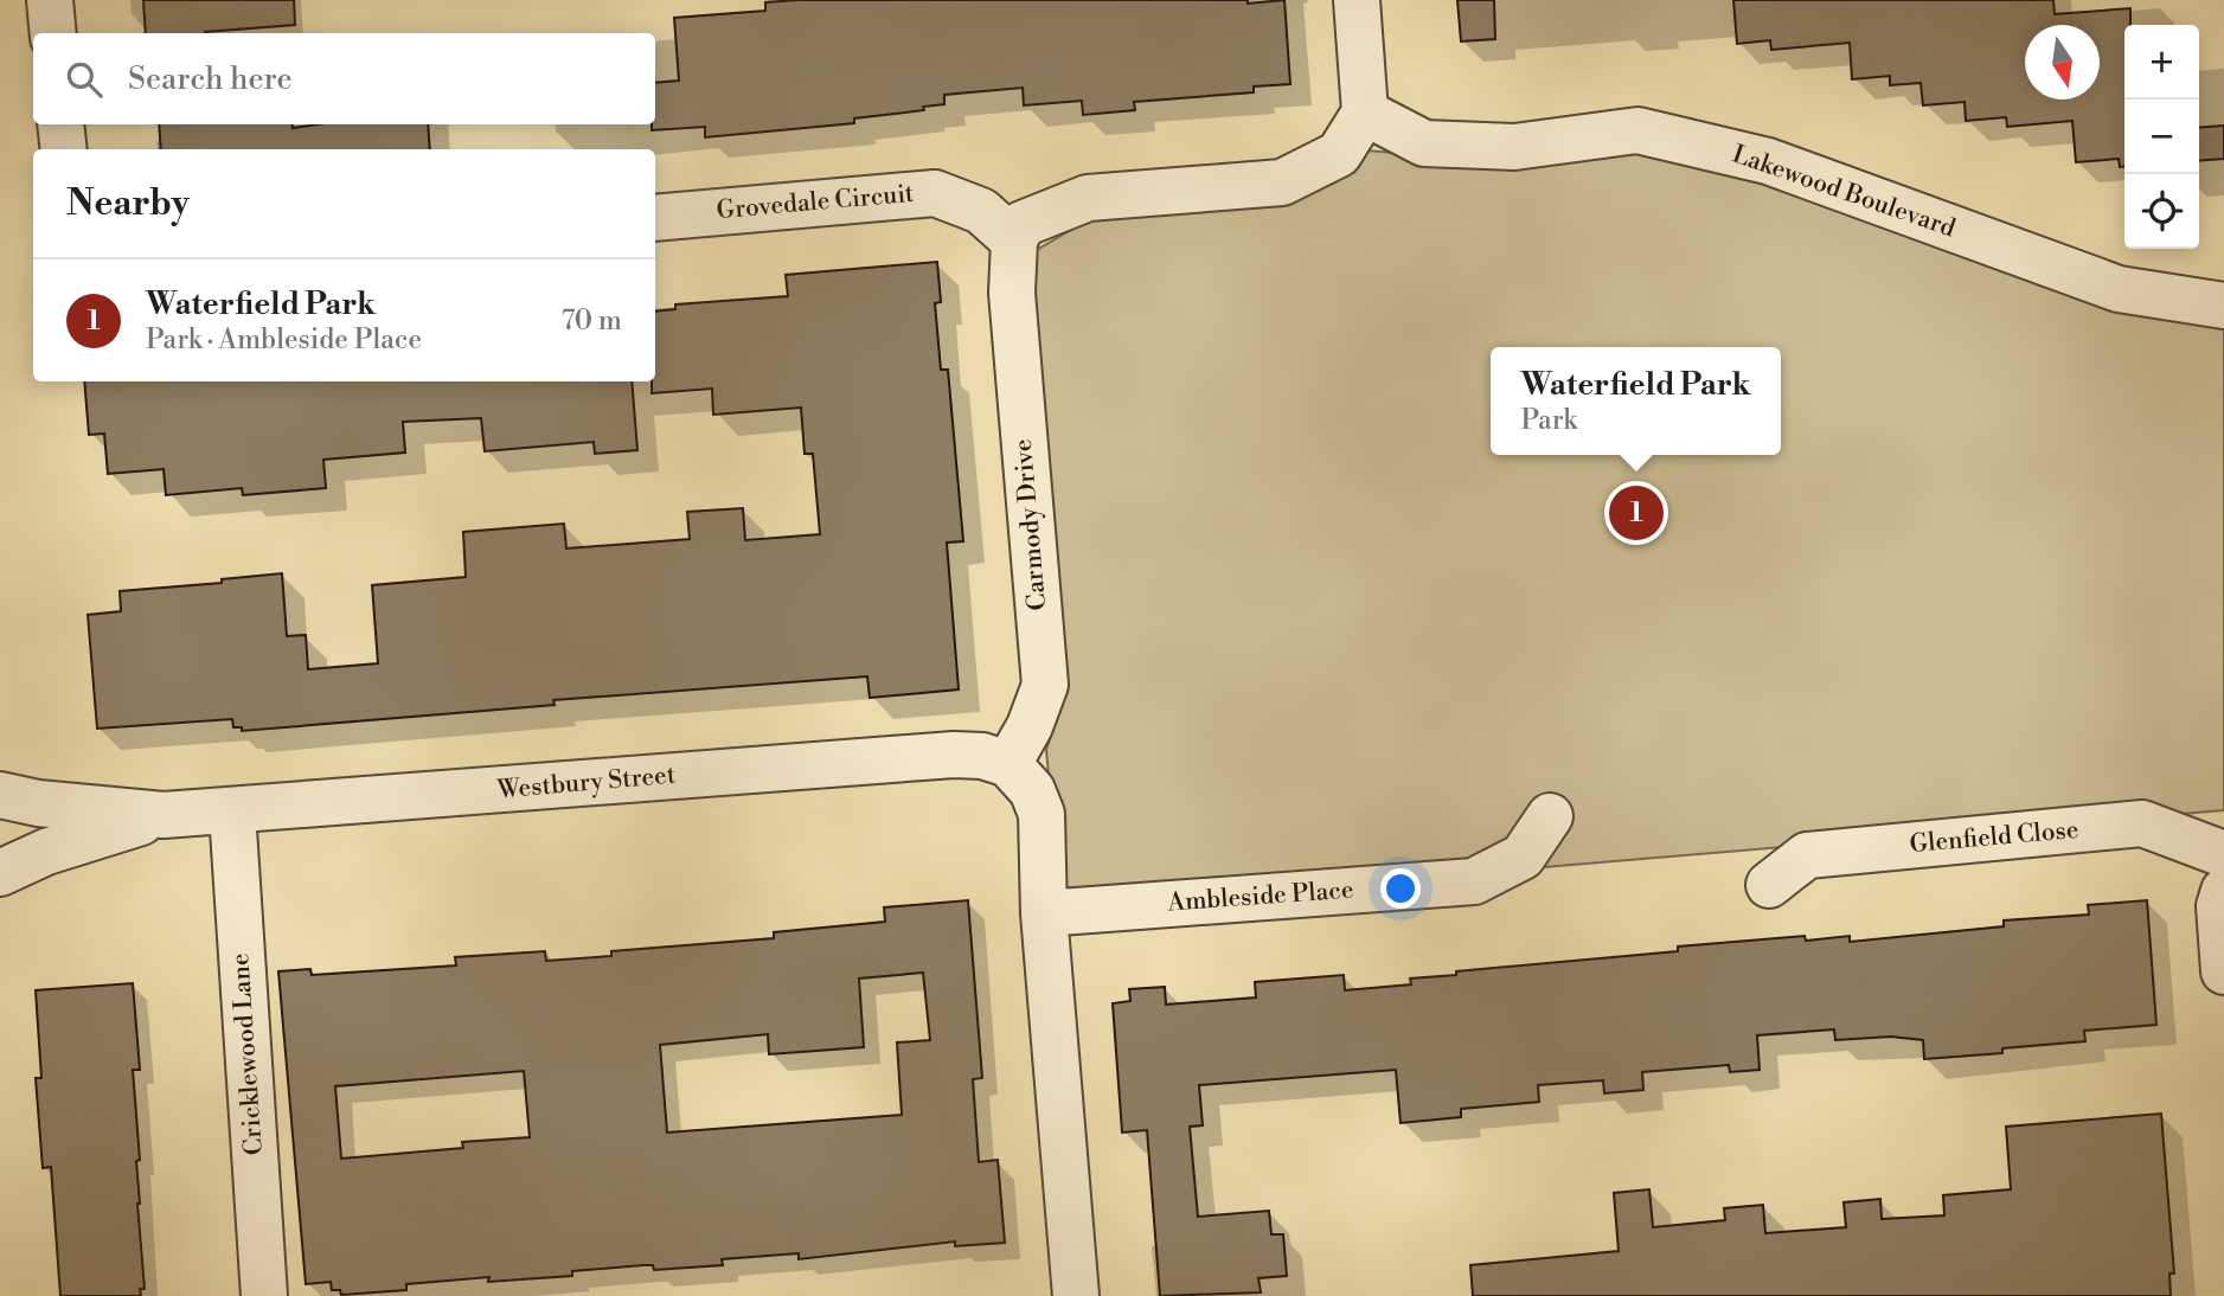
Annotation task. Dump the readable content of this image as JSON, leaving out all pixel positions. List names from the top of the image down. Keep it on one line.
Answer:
{"streets":{"street":["Lakewood Boulevard","Grovedale Circuit","Carmody Drive","Westbury Street","Glenfield Close","Ambleside Place","Cricklewood Lane"]},"crossings":[["Grovedale Circuit","Carmody Drive"],["Carmody Drive","Westbury Street"],["Westbury Street","Cricklewood Lane"]],"north":"bottom","page":{"map_buttons":["+","−"],"search":"Search here","heading":"Nearby","list":[{"mark":"1","name":"Waterfield Park","note":"Park · Ambleside Place","value":"70 m"}],"popup":["Waterfield Park","Park"],"pins":"1"}}
